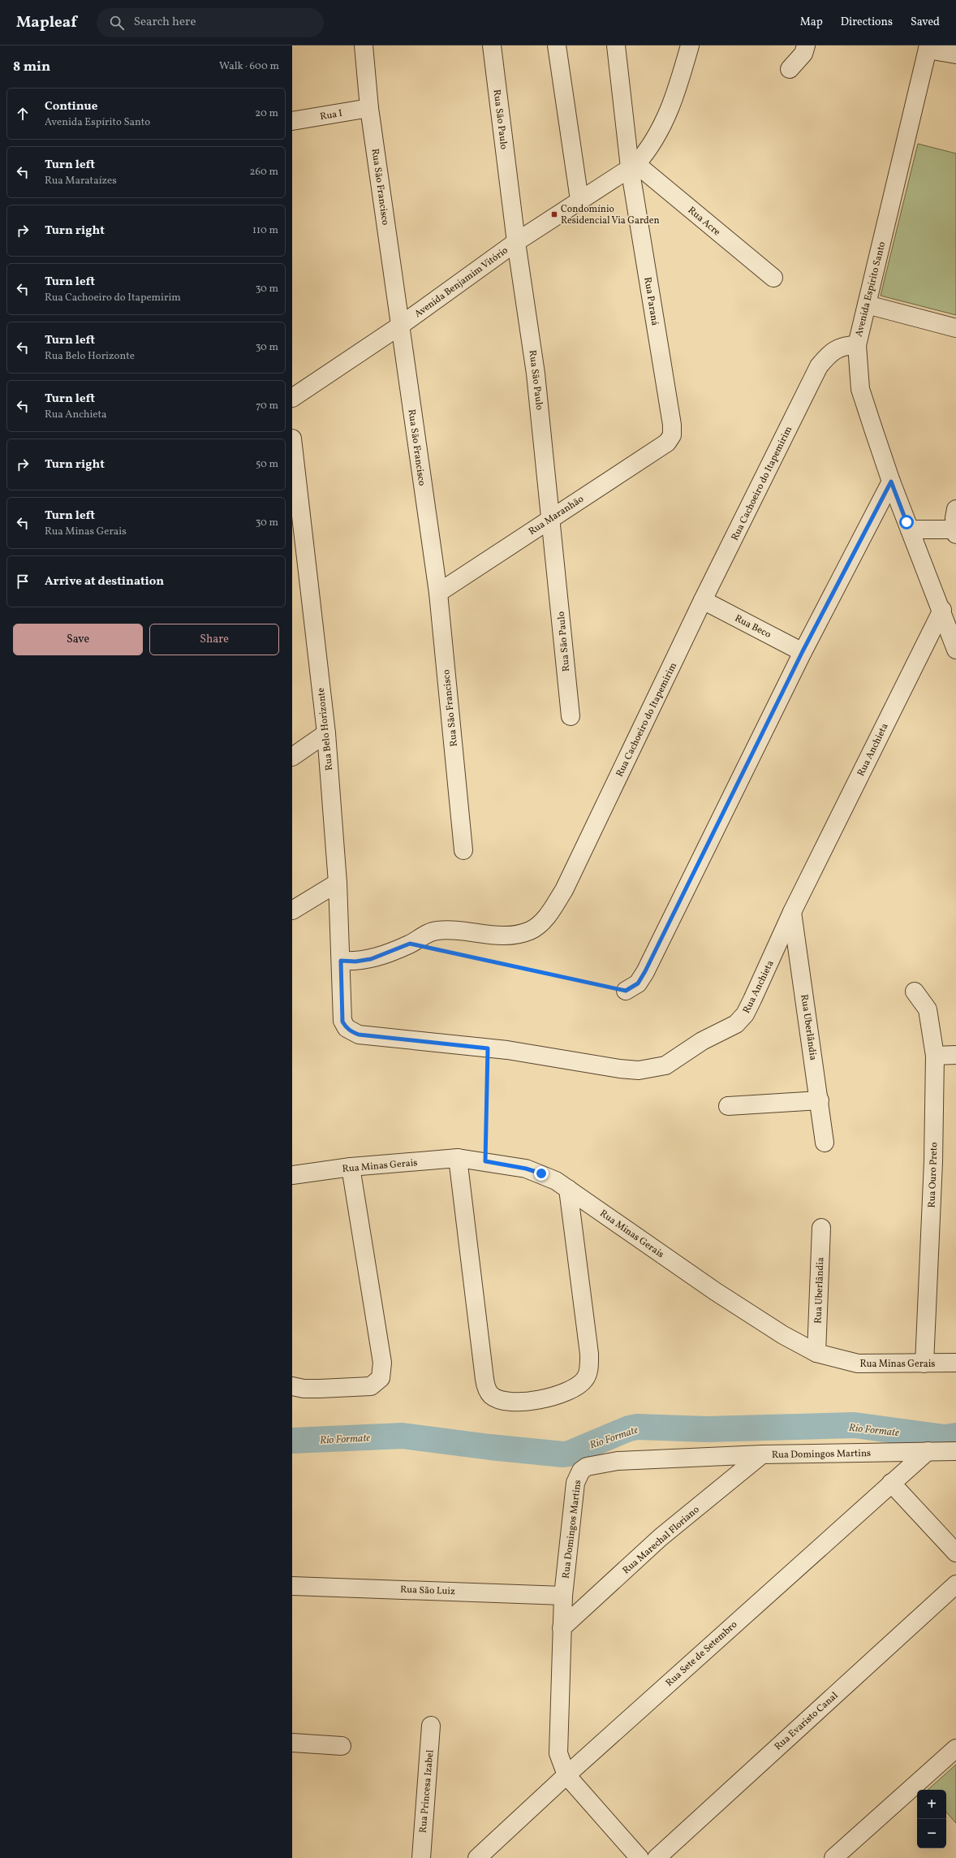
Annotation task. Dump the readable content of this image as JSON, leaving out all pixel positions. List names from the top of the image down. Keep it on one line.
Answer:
{"streets":{"street":["Rua I","Rua São Paulo","Rua São Francisco","Rua Acre","Avenida Benjamim Vitório","Avenida Espírito Santo","Rua Paraná","Rua Cachoeiro do Itapemirim","Rua Maranhão","Rua Beco","Rua Belo Horizonte","Rua Anchieta","Rua Uberlândia","Rua Minas Gerais","Rua Ouro Preto","Rua Domingos Martins","Rua Marechal Floriano","Rua São Luiz","Rua Sete de Setembro","Rua Evaristo Canal","Rua Princesa Izabel"]},"crossings":[["Rua I","Rua São Francisco"],["Rua São Paulo","Avenida Benjamim Vitório"],["Rua São Paulo","Rua Maranhão"],["Rua São Francisco","Avenida Benjamim Vitório"],["Rua São Francisco","Rua Maranhão"],["Rua Acre","Avenida Benjamim Vitório"],["Rua Acre","Rua Paraná"],["Avenida Benjamim Vitório","Rua Paraná"],["Avenida Espírito Santo","Rua Cachoeiro do Itapemirim"],["Avenida Espírito Santo","Rua Anchieta"],["Rua Paraná","Rua Maranhão"],["Rua Cachoeiro do Itapemirim","Rua Beco"],["Rua Cachoeiro do Itapemirim","Rua Belo Horizonte"],["Rua Belo Horizonte","Rua Anchieta"],["Rua Anchieta","Rua Uberlândia"],["Rua Uberlândia","Rua Minas Gerais"],["Rua Minas Gerais","Rua Ouro Preto"],["Rua Domingos Martins","Rua Marechal Floriano"],["Rua Domingos Martins","Rua São Luiz"],["Rua Domingos Martins","Rua Sete de Setembro"]],"water":["Rio Formate"],"places":{"transit":["Condomínio Residencial Via Garden"]},"page":{"header":"Mapleaf","search":"Search here","nav":["Map","Directions","Saved"],"heading":["8 min","Walk · 600 m"],"list":[["Continue","Avenida Espírito Santo","20 m"],["Turn left","Rua Marataízes","260 m"],["Turn right","110 m"],["Turn left","Rua Cachoeiro do Itapemirim","30 m"],["Turn left","Rua Belo Horizonte","30 m"],["Turn left","Rua Anchieta","70 m"],["Turn right","50 m"],["Turn left","Rua Minas Gerais","30 m"],"Arrive at destination"],"buttons":["Save","Share"],"map_buttons":["+","−"]}}
